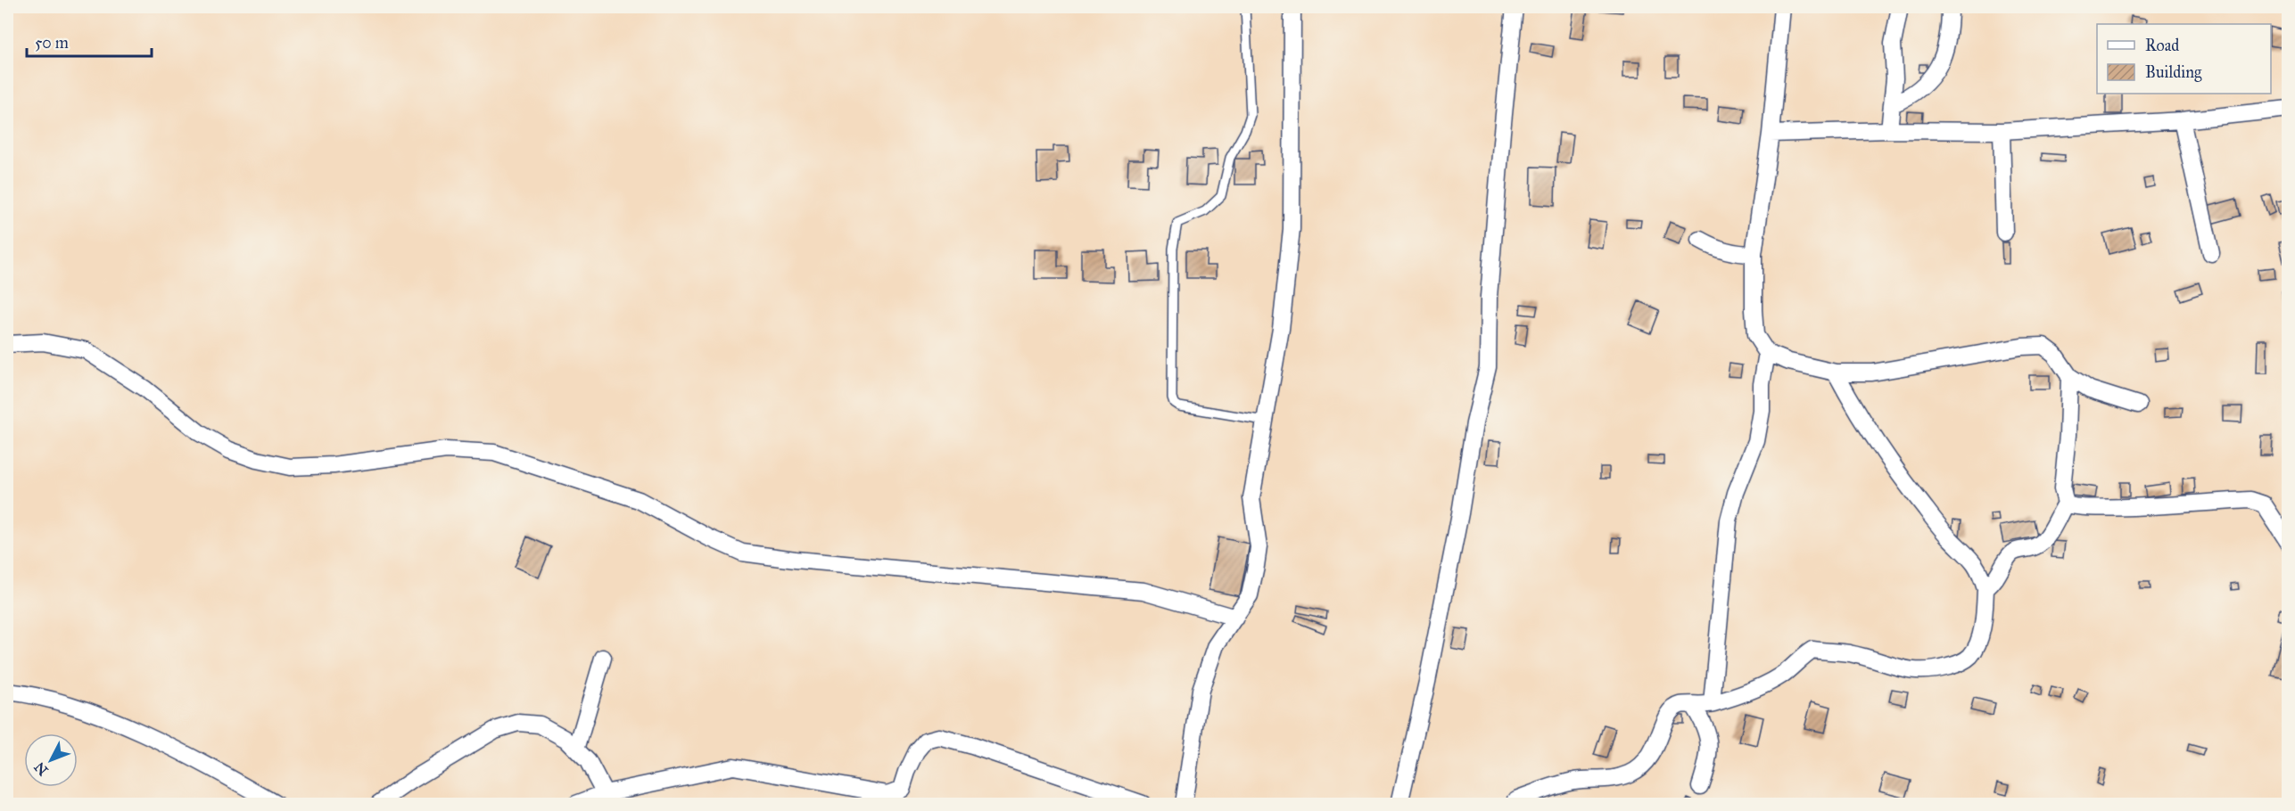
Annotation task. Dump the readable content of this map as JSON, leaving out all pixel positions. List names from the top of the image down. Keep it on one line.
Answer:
{"legend":["Road","Building"],"scale_bar":"50 m","north":"bottom left"}
